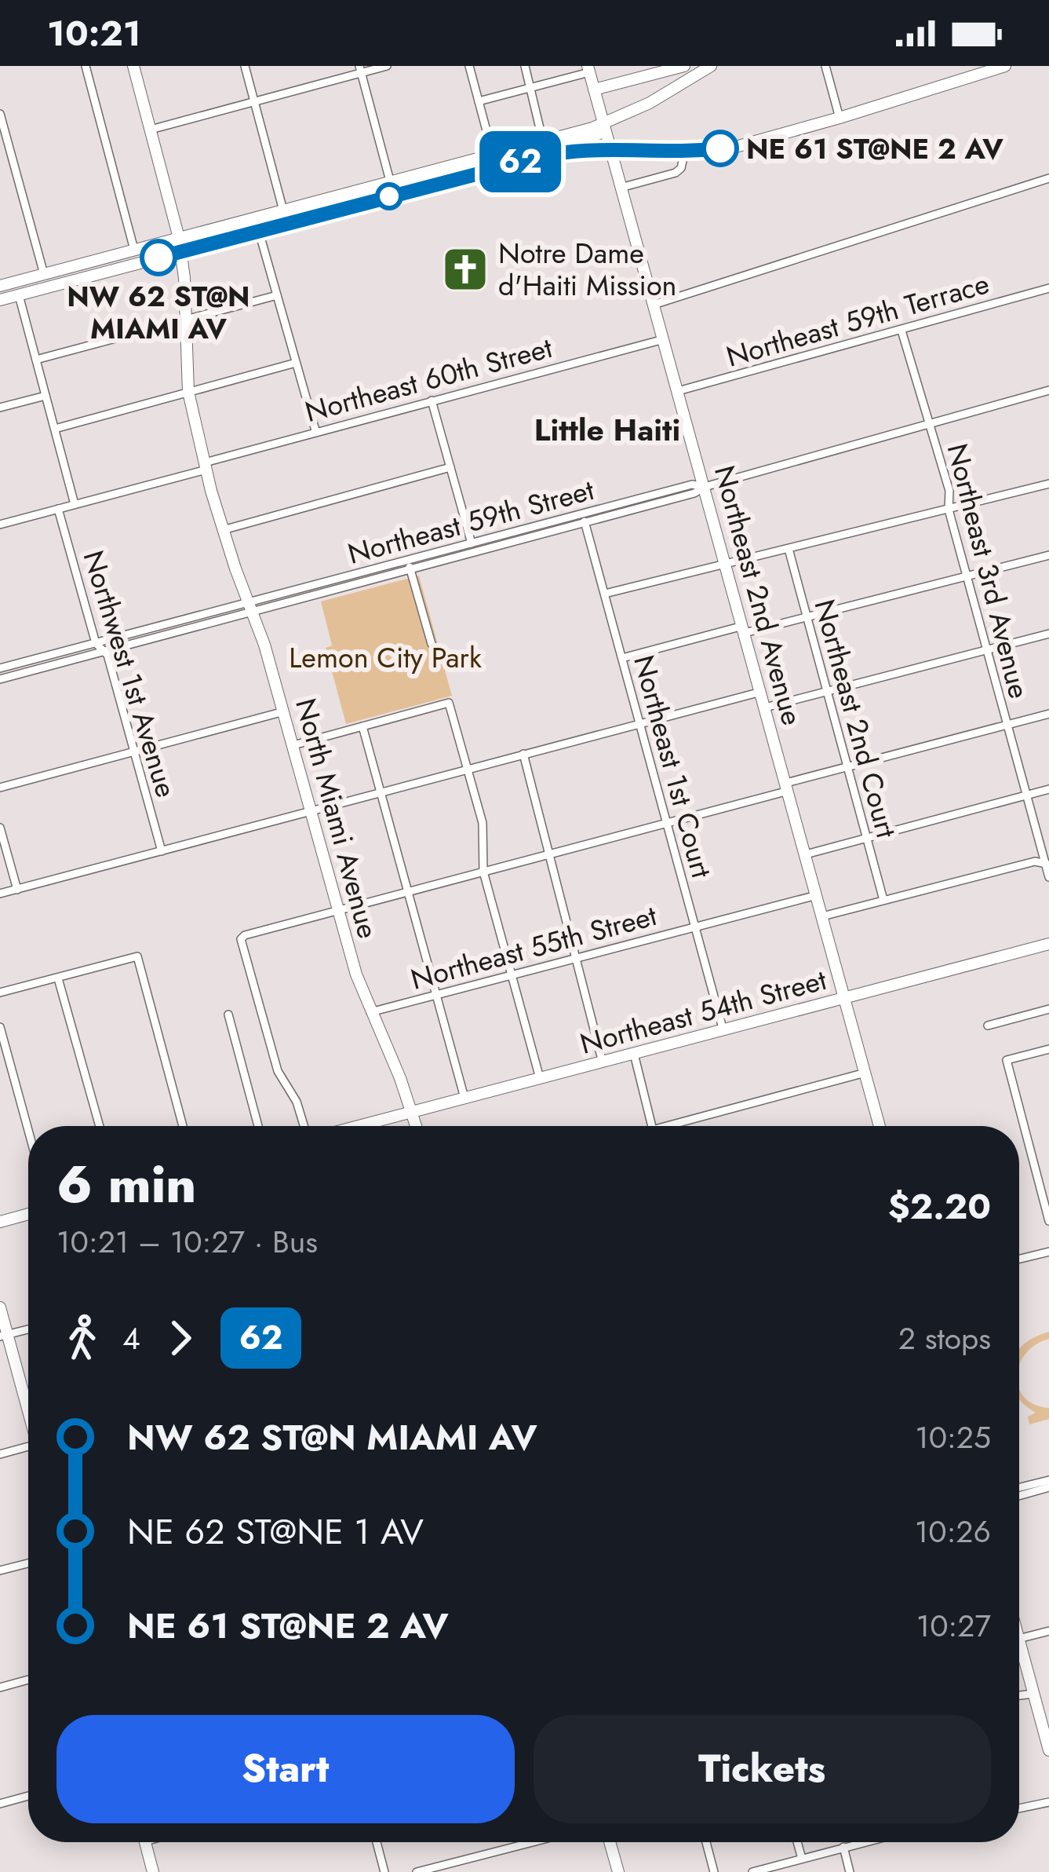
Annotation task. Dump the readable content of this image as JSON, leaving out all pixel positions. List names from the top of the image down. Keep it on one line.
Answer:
{"streets":{"main road":["Northeast 2nd Avenue","North Miami Avenue","Northeast 54th Street"],"street":["Northeast 59th Terrace","Northeast 60th Street","Northeast 59th Street","Northeast 3rd Avenue","Northwest 1st Avenue","Northeast 2nd Court","Northeast 1st Court","Northeast 55th Street"]},"crossings":[["Northeast 59th Terrace","Northeast 3rd Avenue"],["Northeast 59th Terrace","Northeast 2nd Avenue"],["Northeast 60th Street","Northeast 2nd Avenue"],["Northeast 60th Street","Northwest 1st Avenue"],["Northeast 60th Street","North Miami Avenue"],["Northeast 59th Street","Northeast 3rd Avenue"],["Northeast 59th Street","Northeast 2nd Avenue"],["Northeast 59th Street","Northeast 1st Court"],["Northeast 59th Street","North Miami Avenue"],["Northeast 2nd Avenue","Northeast 55th Street"],["Northeast 2nd Avenue","Northeast 54th Street"],["Northeast 1st Court","Northeast 55th Street"],["Northeast 1st Court","Northeast 54th Street"],["North Miami Avenue","Northeast 55th Street"],["North Miami Avenue","Northeast 54th Street"]],"districts":["Little Haiti"],"parks":["Lemon City Park"],"places":{"other":["NE 61 ST@NE 2 AV","NW 62 ST@N MIAMI AV"],"church":["Notre Dame d'Haiti Mission"]},"lines":["bus line 62"],"page":{"status":"10:21","on_map":"62","heading":["6 min","10:21 – 10:27 · Bus","$2.20"],"legs":["4","62","2 stops"],"list":[{"name":"NW 62 ST@N MIAMI AV","value":"10:25"},{"name":"NE 62 ST@NE 1 AV","value":"10:26"},{"name":"NE 61 ST@NE 2 AV","value":"10:27"}],"buttons":["Start","Tickets"]}}
